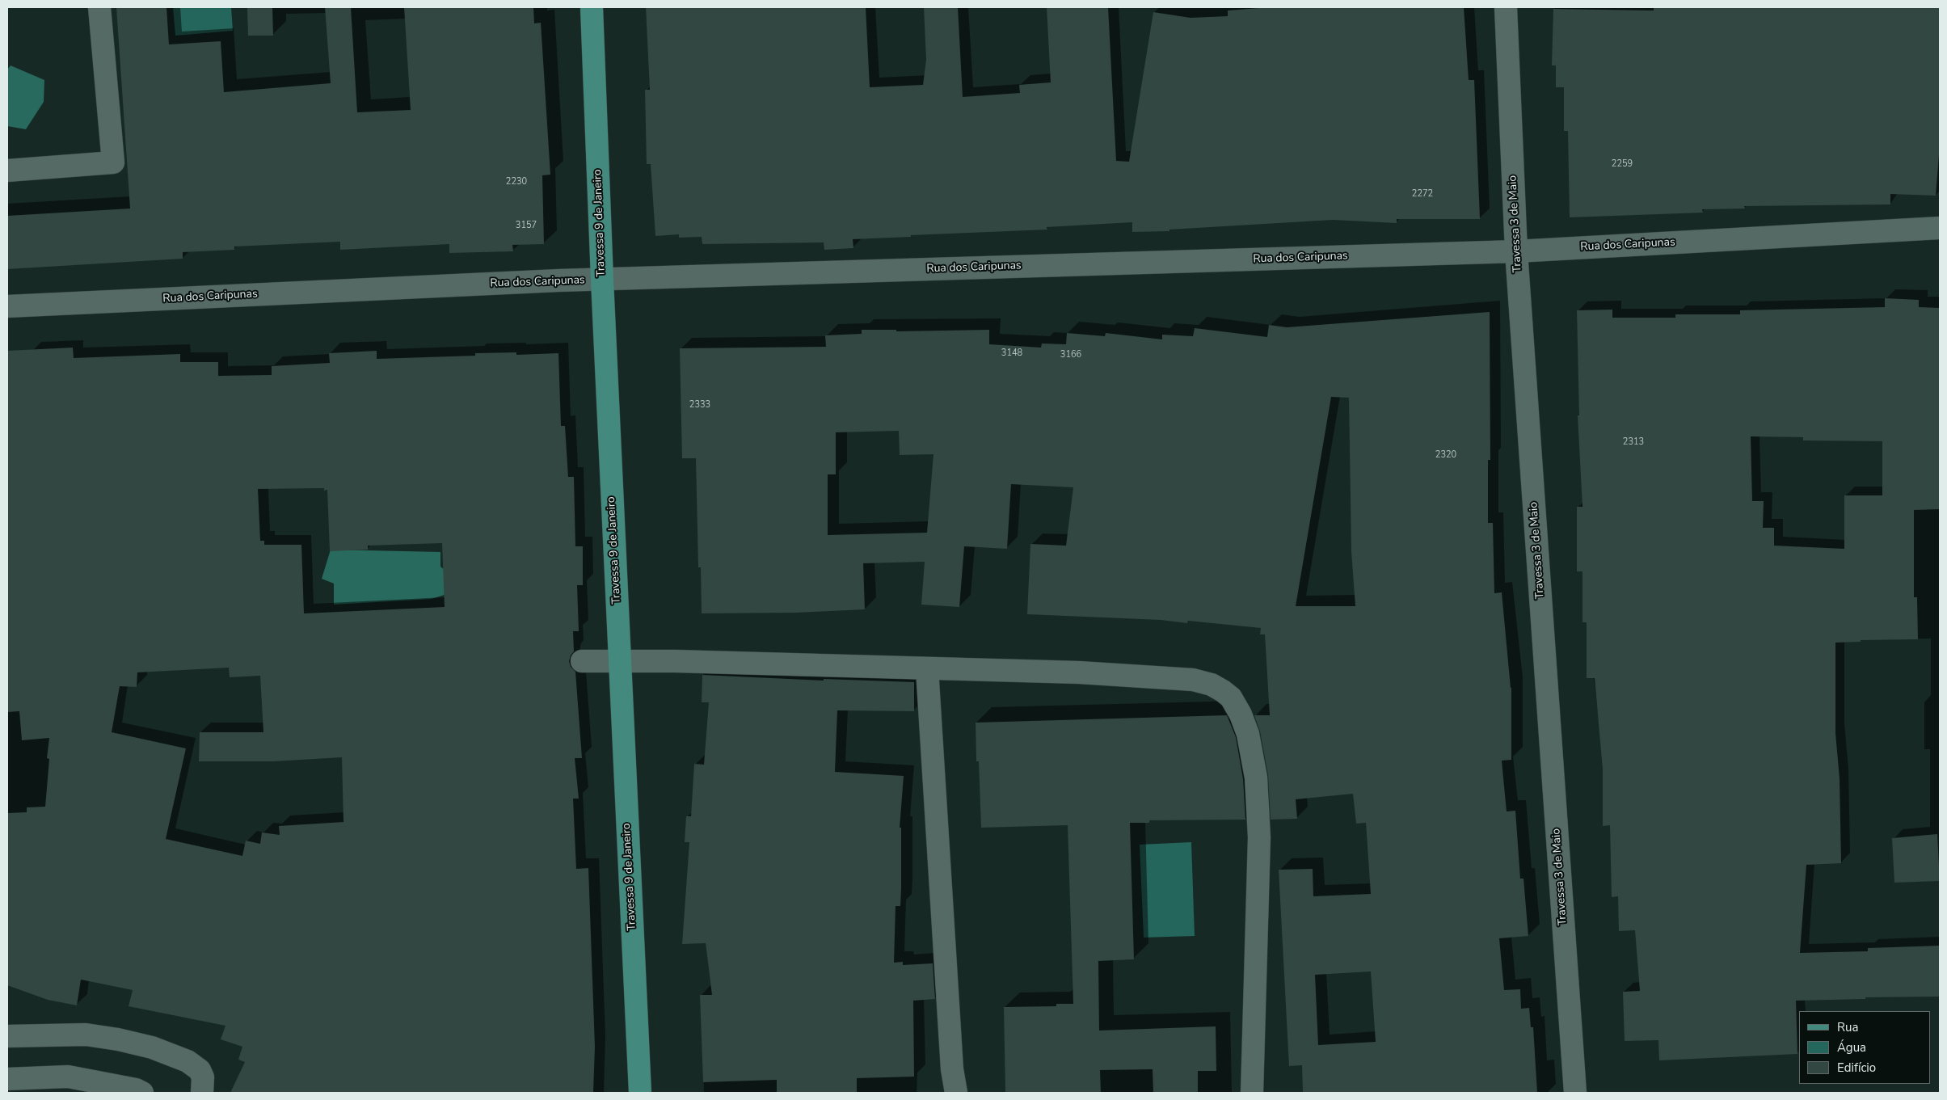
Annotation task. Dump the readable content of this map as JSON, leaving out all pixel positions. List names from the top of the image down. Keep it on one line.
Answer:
{"streets":{"main road":["Travessa 9 de Janeiro"],"street":["Travessa 3 de Maio","Rua dos Caripunas"]},"crossings":[["Travessa 9 de Janeiro","Rua dos Caripunas"],["Travessa 3 de Maio","Rua dos Caripunas"]],"house_numbers":["2259","2230","2272","3157","3148","3166","2333","2313","2320"],"legend":["Rua","Água","Edifício"]}
